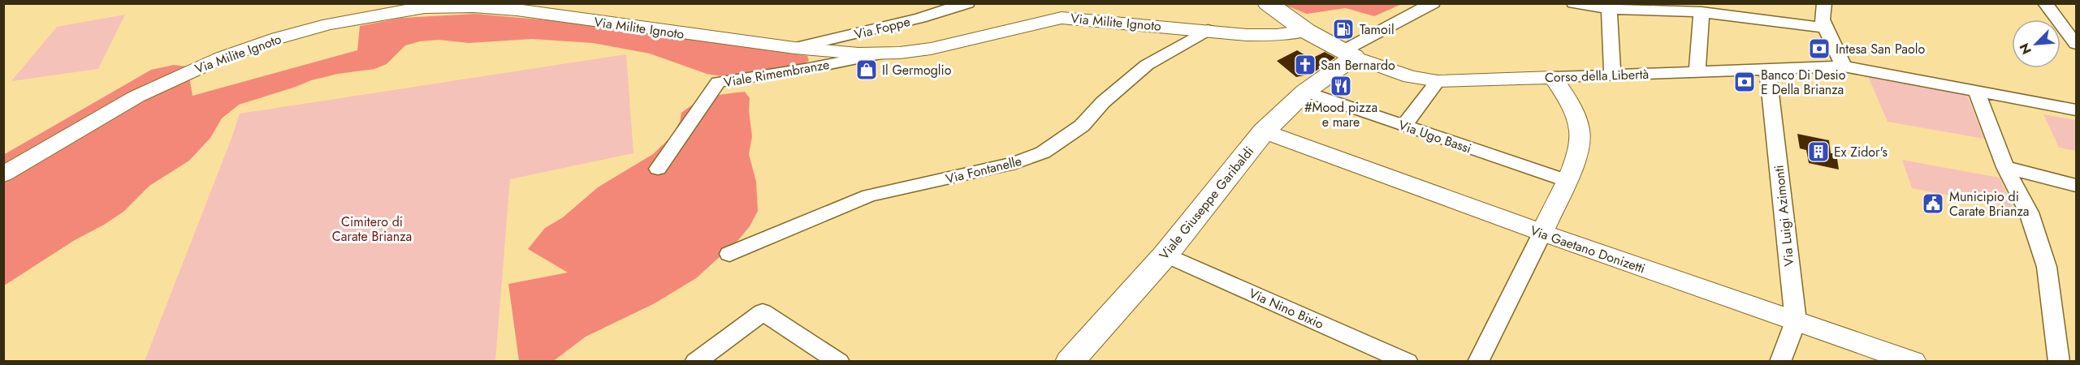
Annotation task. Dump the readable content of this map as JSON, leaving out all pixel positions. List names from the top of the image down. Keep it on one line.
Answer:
{"streets":{"main road":["Viale Giuseppe Garibaldi"],"street":["Via Milite Ignoto","Via Foppe","Viale Rimembranze","Corso della Libertà","Via Ugo Bassi","Via Fontanelle","Via Luigi Azimonti","Via Gaetano Donizetti","Via Nino Bixio"]},"crossings":[["Via Milite Ignoto","Via Foppe"],["Via Milite Ignoto","Viale Rimembranze"],["Via Milite Ignoto","Via Fontanelle"],["Corso della Libertà","Viale Giuseppe Garibaldi"],["Corso della Libertà","Via Luigi Azimonti"],["Via Ugo Bassi","Viale Giuseppe Garibaldi"],["Viale Giuseppe Garibaldi","Via Gaetano Donizetti"],["Viale Giuseppe Garibaldi","Via Nino Bixio"],["Via Luigi Azimonti","Via Gaetano Donizetti"]],"parks":["Cimitero di Carate Brianza"],"places":{"fuel station":["Tamoil"],"bank":["Intesa San Paolo","Banco Di Desio E Della Brianza"],"church":["San Bernardo"],"shop":["Il Germoglio"],"restaurant":["#Mood pizza e mare"],"building":["Ex Zidor's"],"public building":["Municipio di Carate Brianza"]},"north":"bottom left"}
